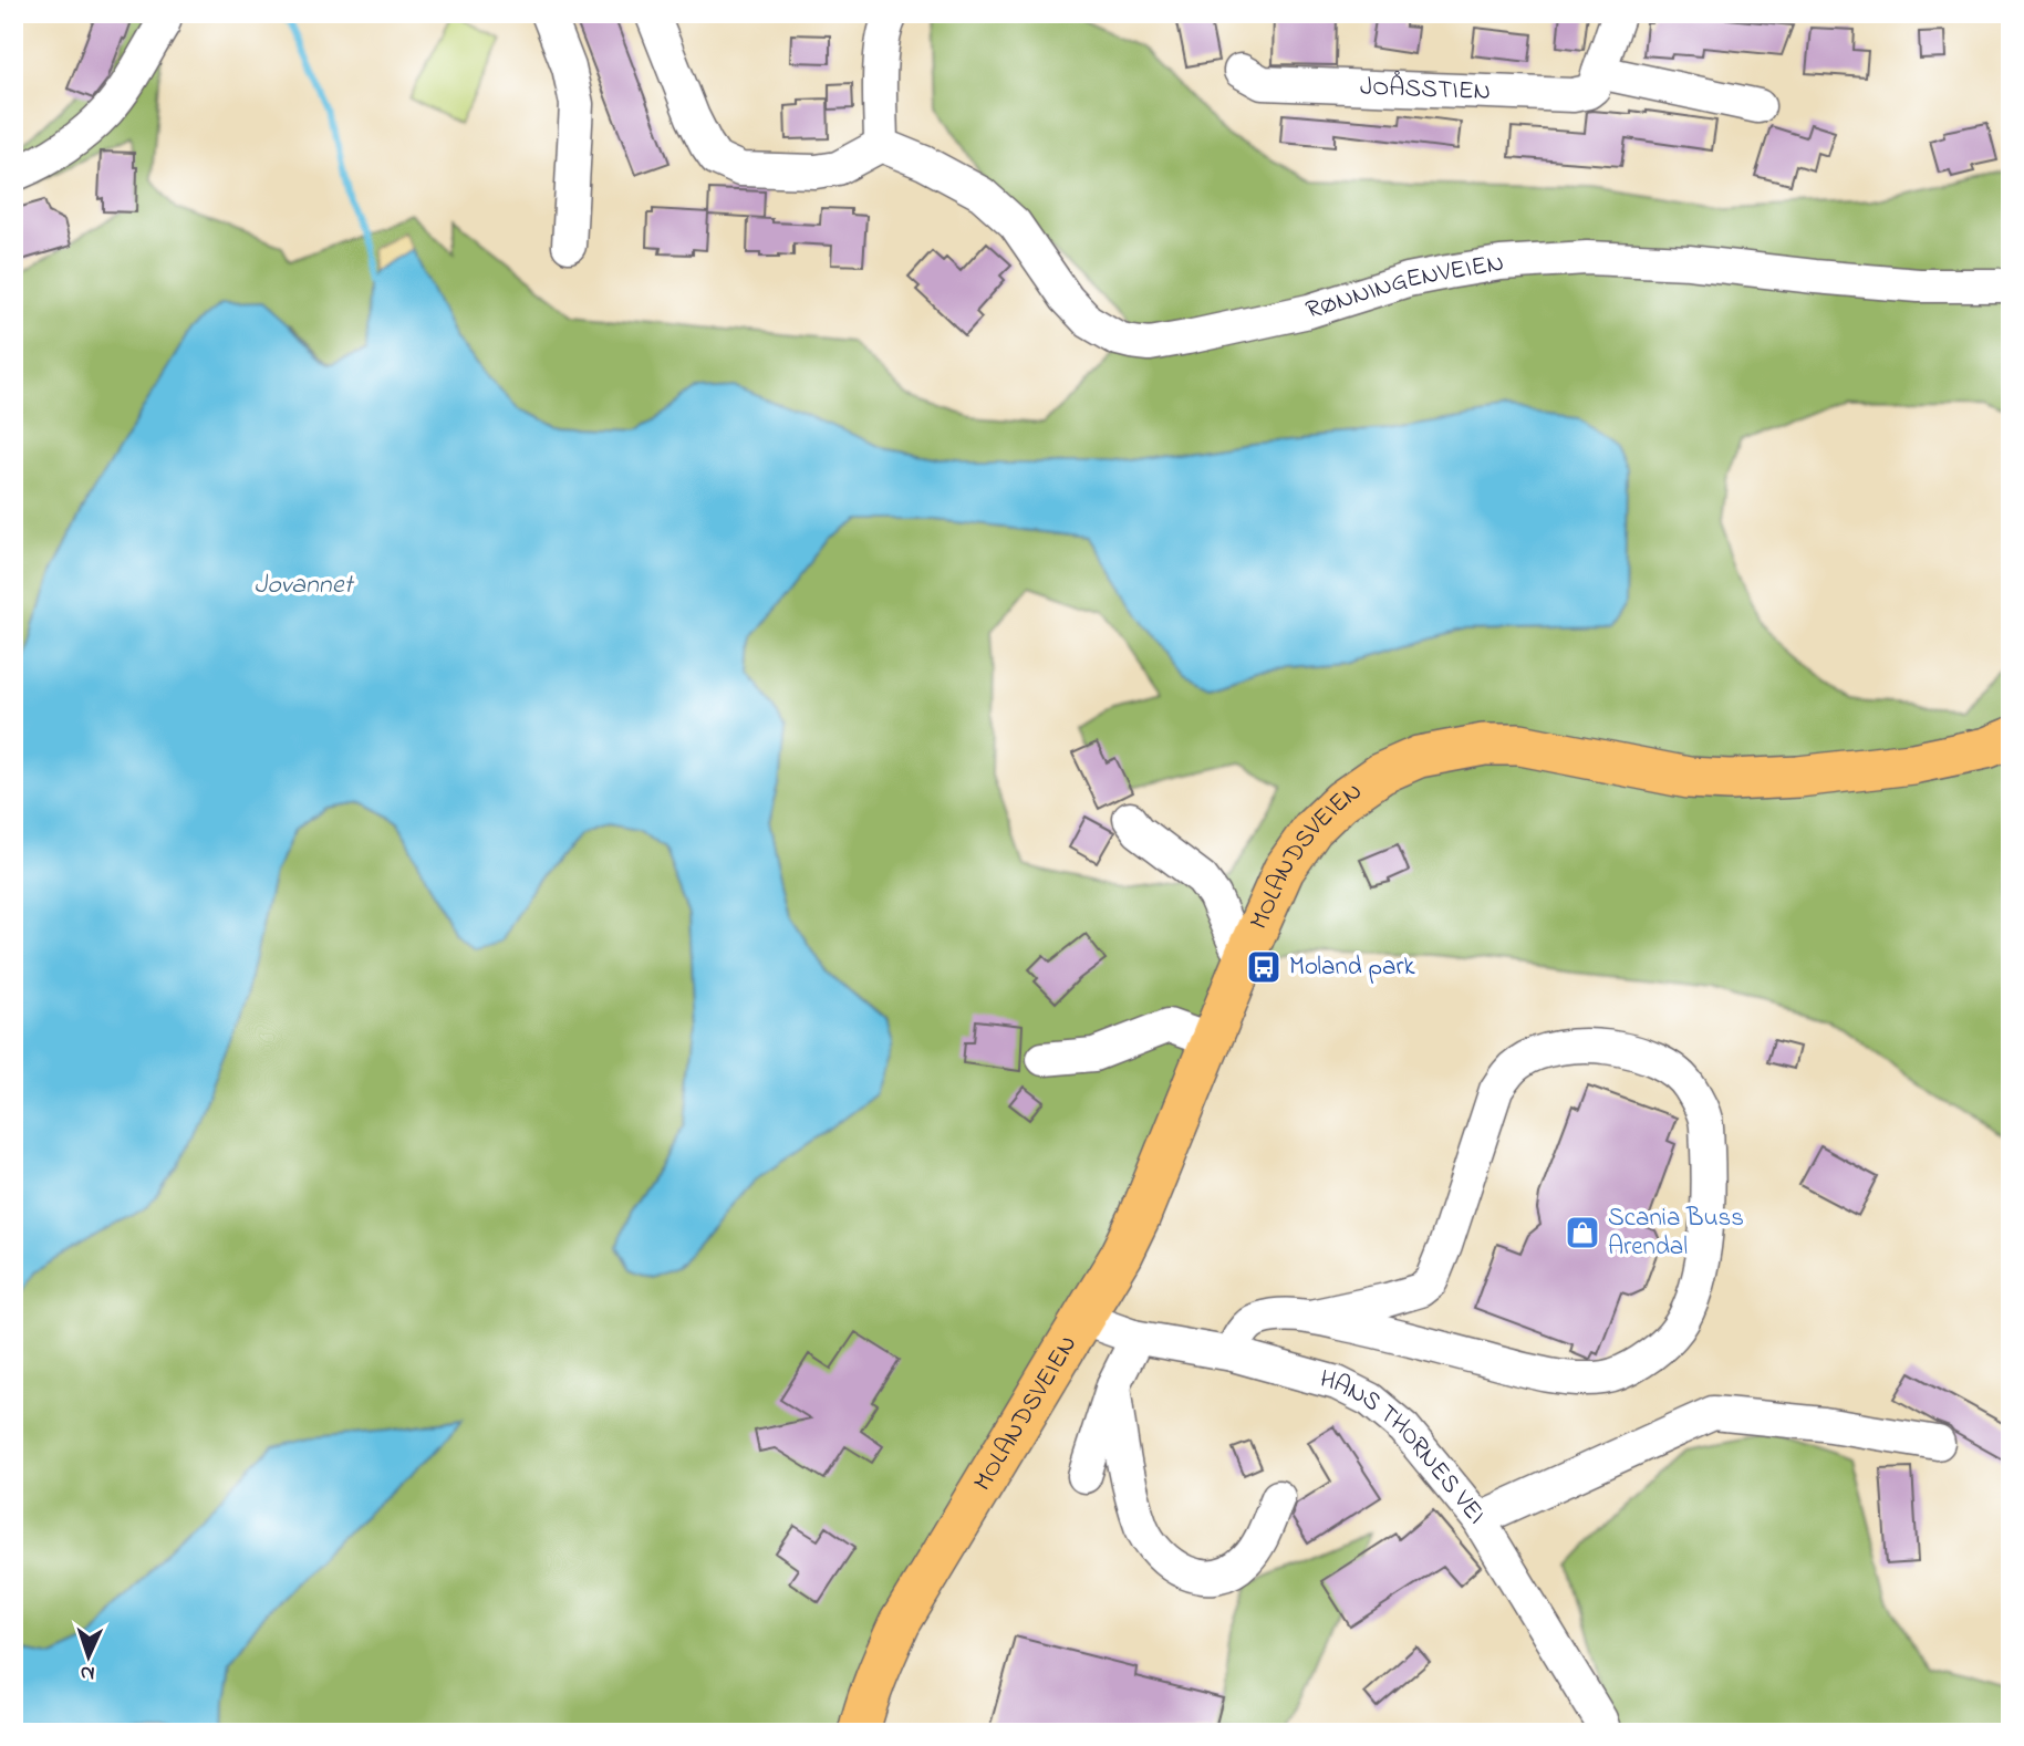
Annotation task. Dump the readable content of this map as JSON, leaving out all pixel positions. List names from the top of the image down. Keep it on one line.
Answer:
{"streets":{"main road":["MOLANDSVEIEN"],"street":["JOÅSSTIEN","RØNNINGENVEIEN","HANS THORNES VEI"]},"crossings":[["MOLANDSVEIEN","HANS THORNES VEI"]],"water":["Jovannet"],"places":{"bus stop":["Moland park"],"shop":["Scania Buss Arendal"]},"north":"bottom"}
